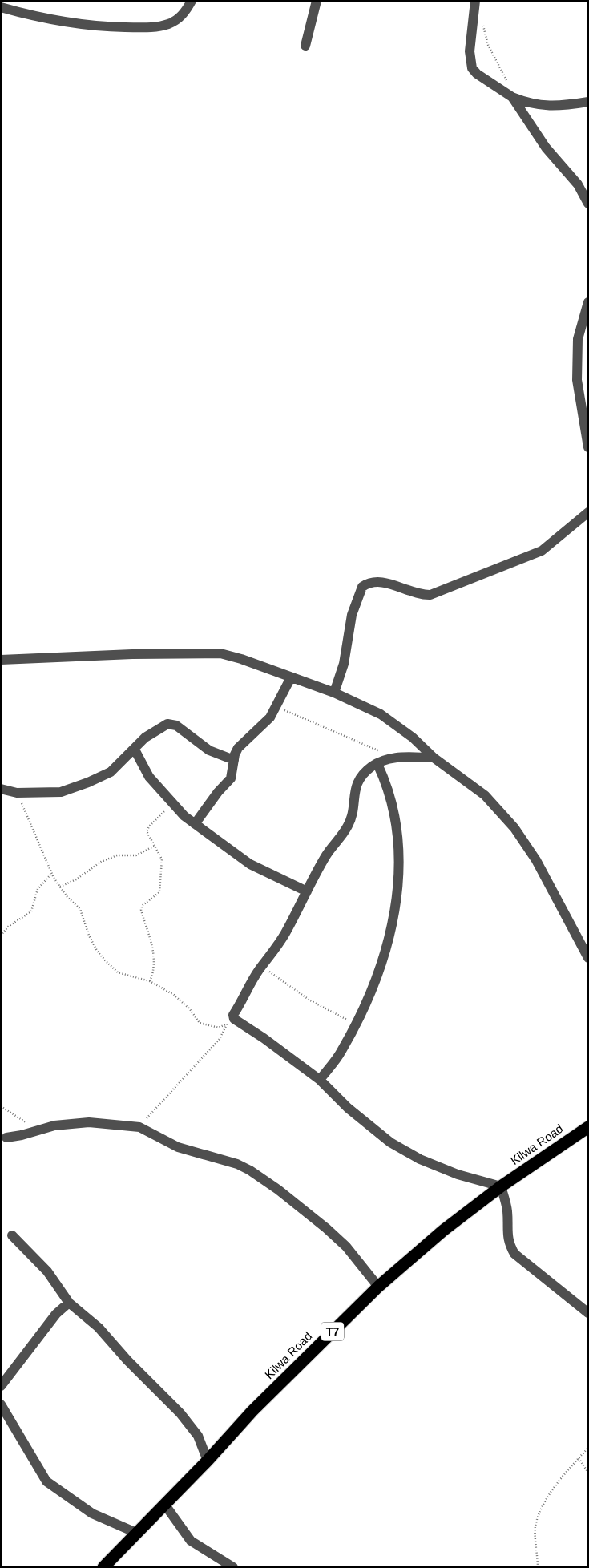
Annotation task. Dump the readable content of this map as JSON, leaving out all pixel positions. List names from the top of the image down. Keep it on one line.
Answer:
{"streets":{"highway":["Kilwa Road","T7"]}}
